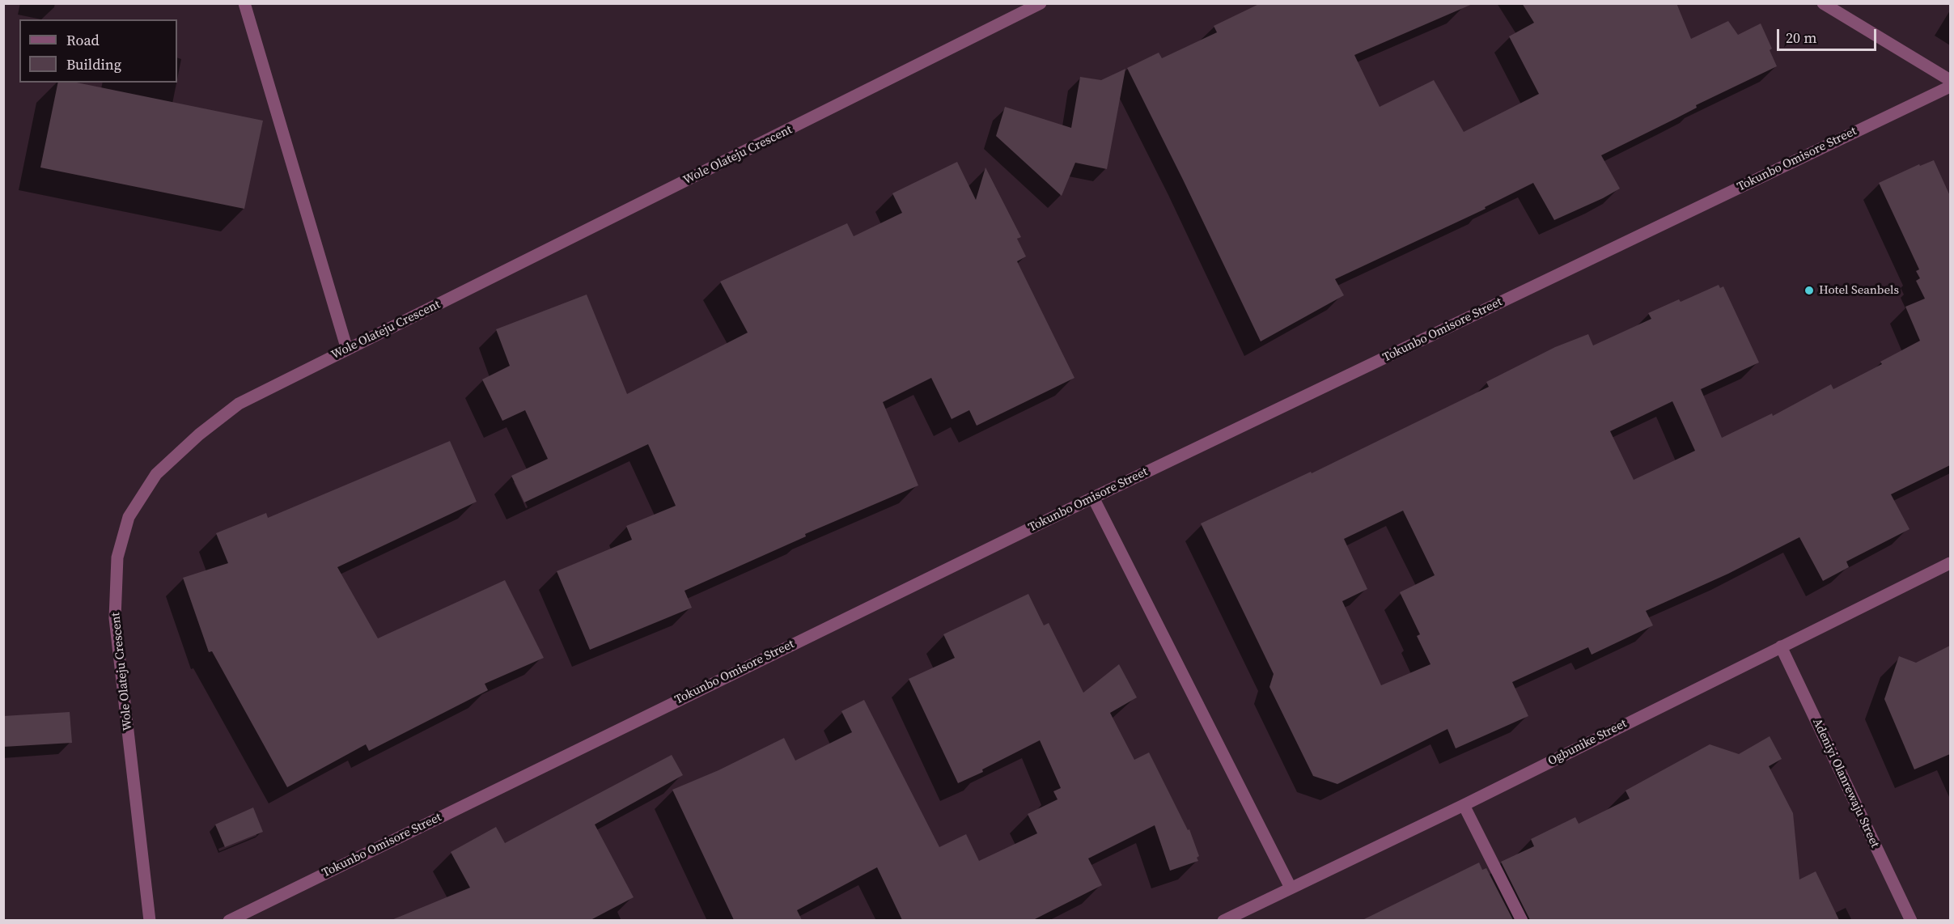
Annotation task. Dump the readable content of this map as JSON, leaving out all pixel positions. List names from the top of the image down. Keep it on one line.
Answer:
{"streets":{"street":["Wole Olateju Crescent","Tokunbo Omisore Street","Ogbunike Street","Adeniyi Olanrewaju Street"]},"crossings":[["Ogbunike Street","Adeniyi Olanrewaju Street"]],"places":["Hotel Seanbels"],"legend":["Road","Building"],"scale_bar":"20 m"}
